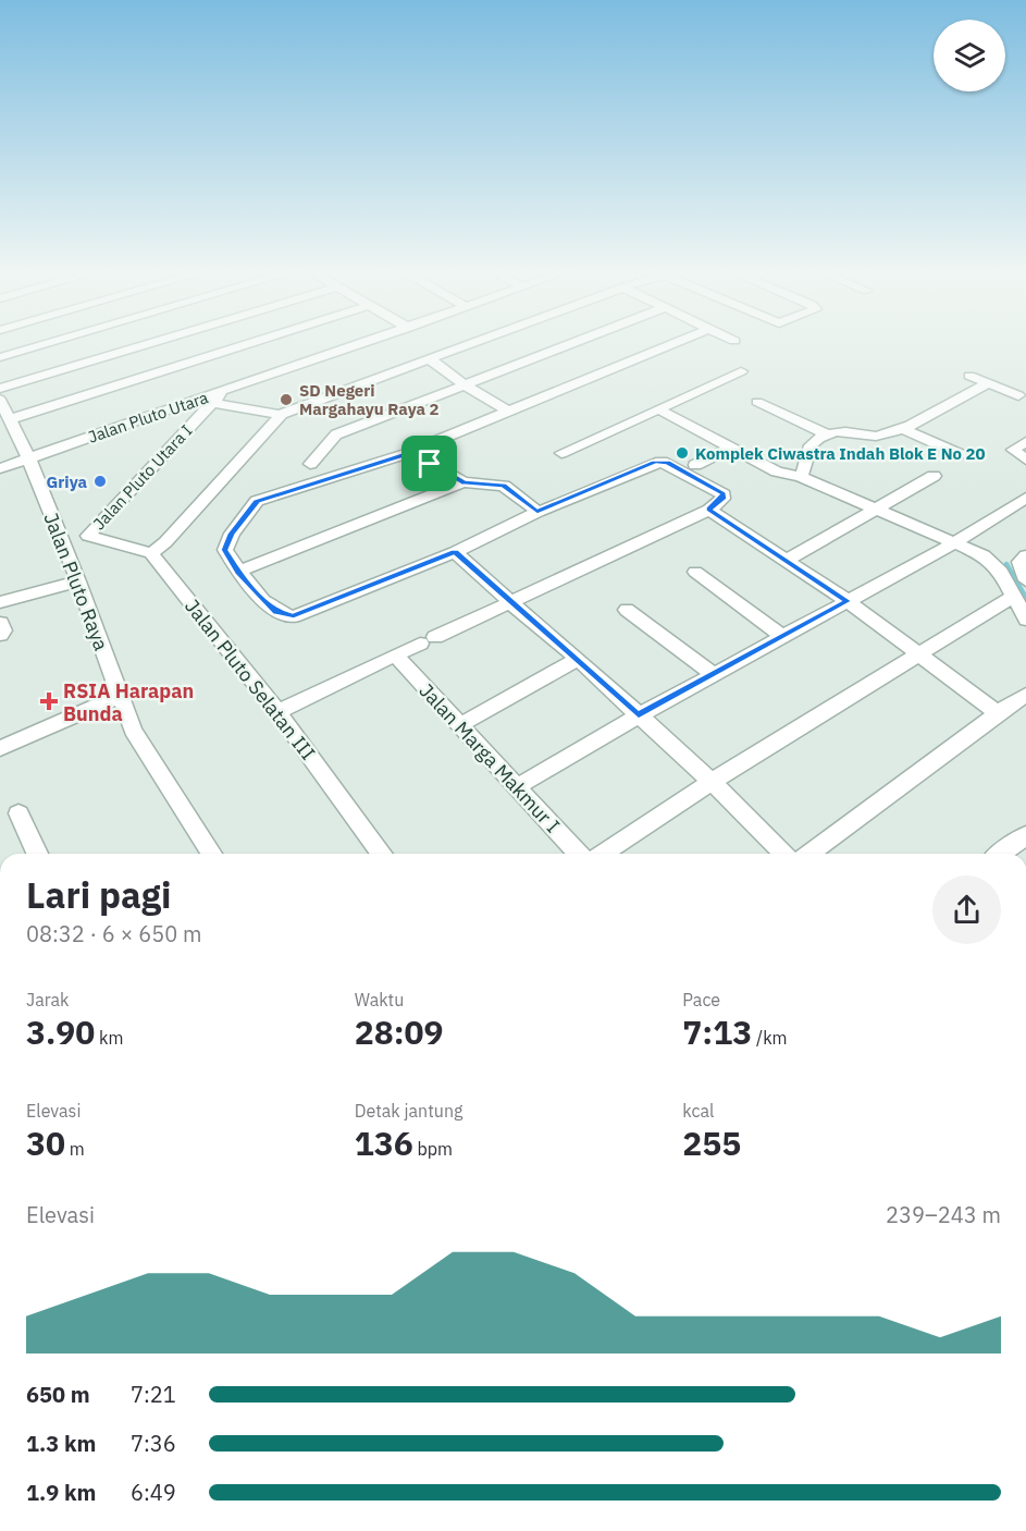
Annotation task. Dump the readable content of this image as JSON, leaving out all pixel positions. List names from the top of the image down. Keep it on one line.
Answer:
{"streets":{"street":["Jalan Pluto Utara","Jalan Pluto Utara I","Jalan Pluto Raya","Jalan Pluto Selatan III","Jalan Marga Makmur I"]},"crossings":[["Jalan Pluto Utara","Jalan Pluto Utara I"],["Jalan Pluto Utara","Jalan Pluto Raya"]],"places":{"other":["SD Negeri Margahayu Raya 2","Komplek Ciwastra Indah Blok E No 20","Griya"],"health":["RSIA Harapan Bunda"]},"page":{"heading":["Lari pagi","08:32 · 6 × 650 m"],"stats":[["Jarak","3.90 km"],["Waktu","28:09"],["Pace","7:13 /km"],["Elevasi","30 m"],["Detak jantung","136 bpm"],["kcal","255"]],"chart":["Elevasi","239–243 m"],"list":[{"name":"650 m","note":"7:21"},{"name":"1.3 km","note":"7:36"},{"name":"1.9 km","note":"6:49"}]}}
